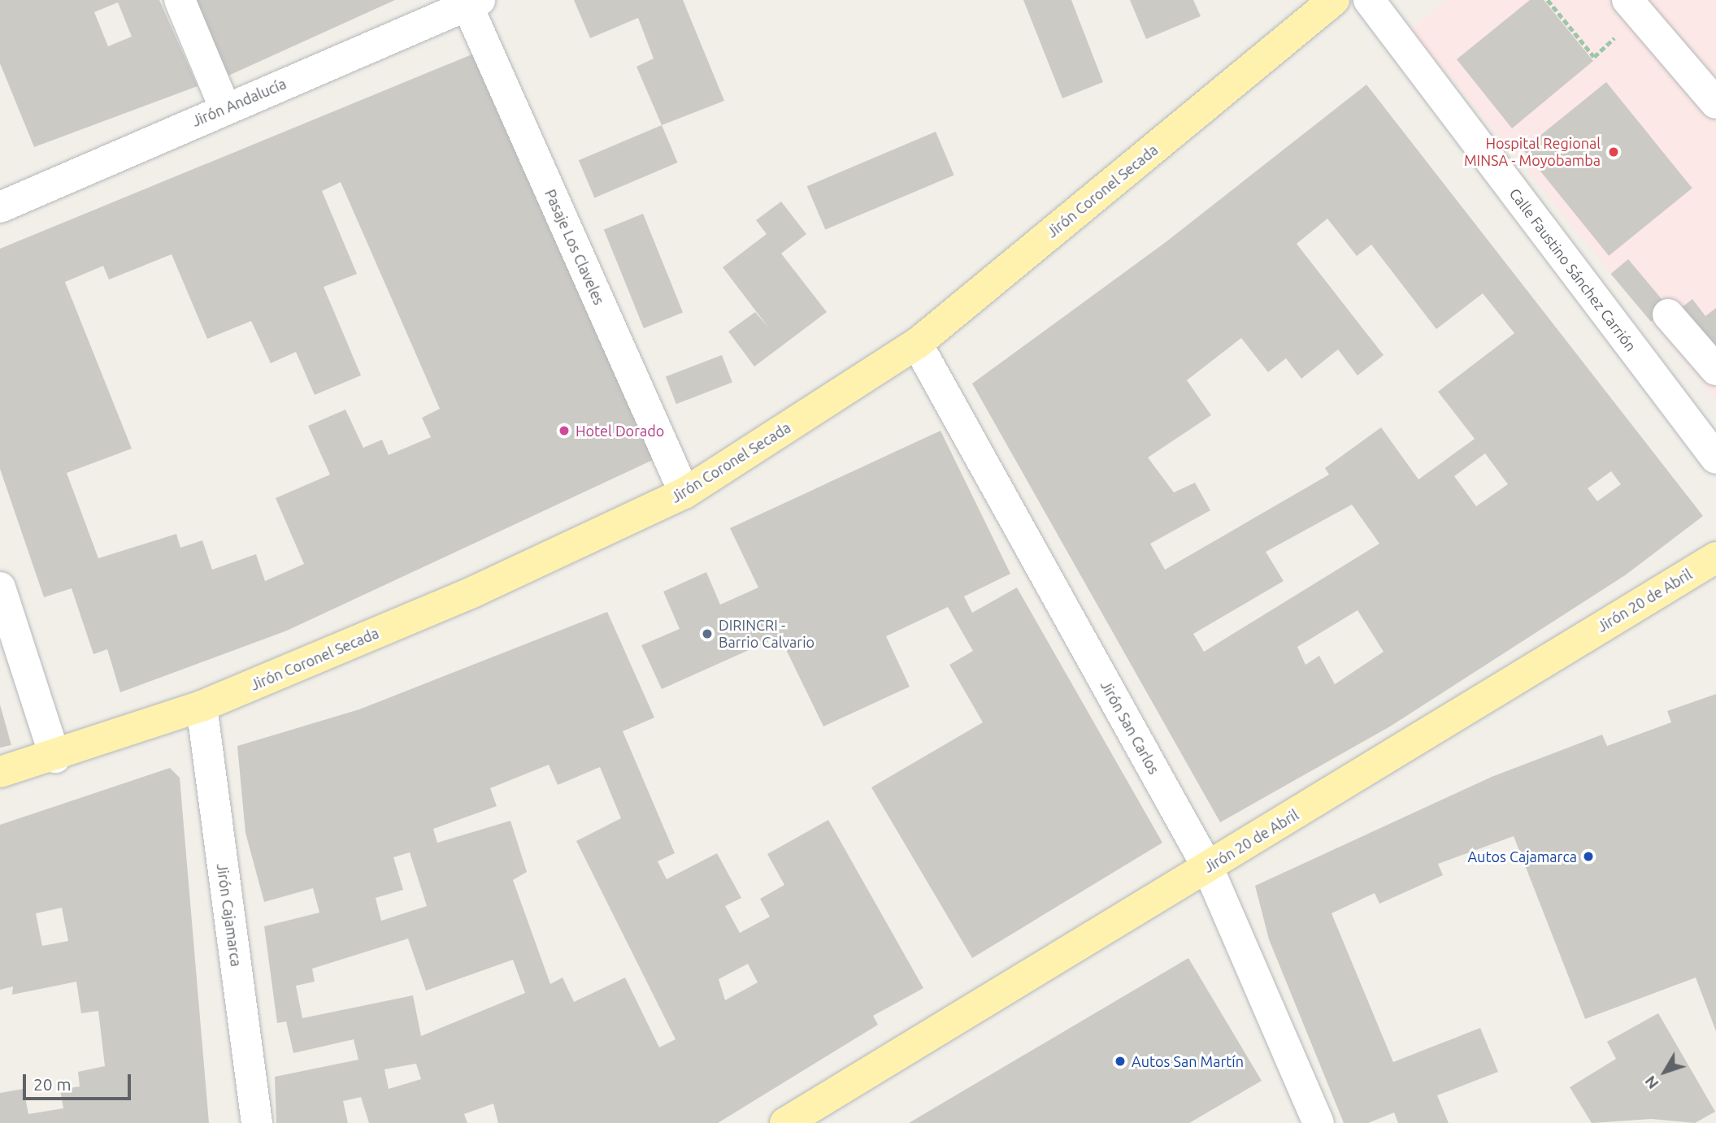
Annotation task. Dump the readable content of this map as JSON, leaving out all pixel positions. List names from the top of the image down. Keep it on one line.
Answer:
{"streets":{"main road":["Jirón Coronel Secada","Jirón 20 de Abril"],"street":["Jirón Andalucía","Pasaje Los Claveles","Calle Faustino Sánchez Carrión","Jirón San Carlos","Jirón Cajamarca"]},"crossings":[["Jirón Andalucía","Pasaje Los Claveles"],["Jirón Coronel Secada","Pasaje Los Claveles"],["Jirón Coronel Secada","Jirón San Carlos"],["Jirón Coronel Secada","Jirón Cajamarca"],["Jirón 20 de Abril","Jirón San Carlos"]],"places":["Hospital Regional MINSA - Moyobamba","Hotel Dorado","DIRINCRI - Barrio Calvario","Autos Cajamarca","Autos San Martín"],"scale_bar":"20 m","north":"bottom left"}
